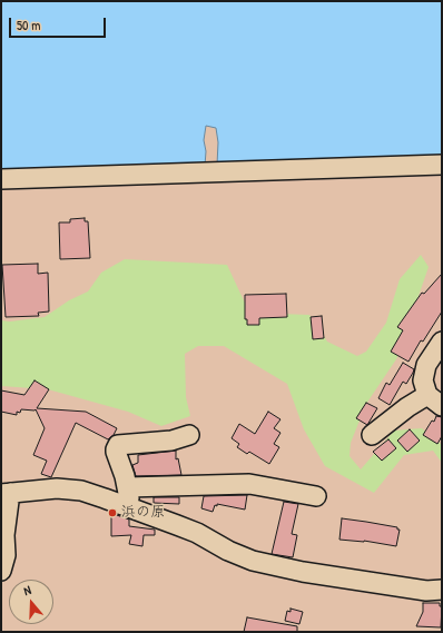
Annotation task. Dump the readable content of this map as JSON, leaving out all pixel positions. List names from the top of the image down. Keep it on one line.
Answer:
{"places":["浜の原"],"scale_bar":"50 m","north":"top"}
